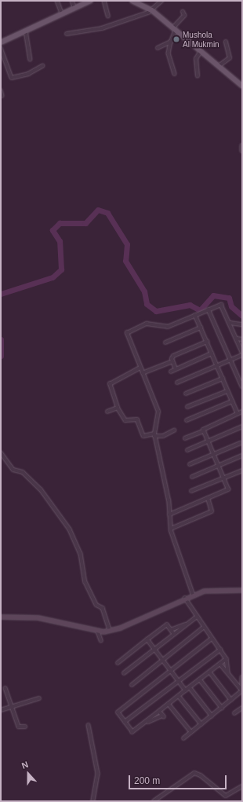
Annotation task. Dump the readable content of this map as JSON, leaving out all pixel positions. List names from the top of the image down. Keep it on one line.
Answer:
{"places":["Mushola Al Mukmin"],"scale_bar":"200 m","north":"top"}
